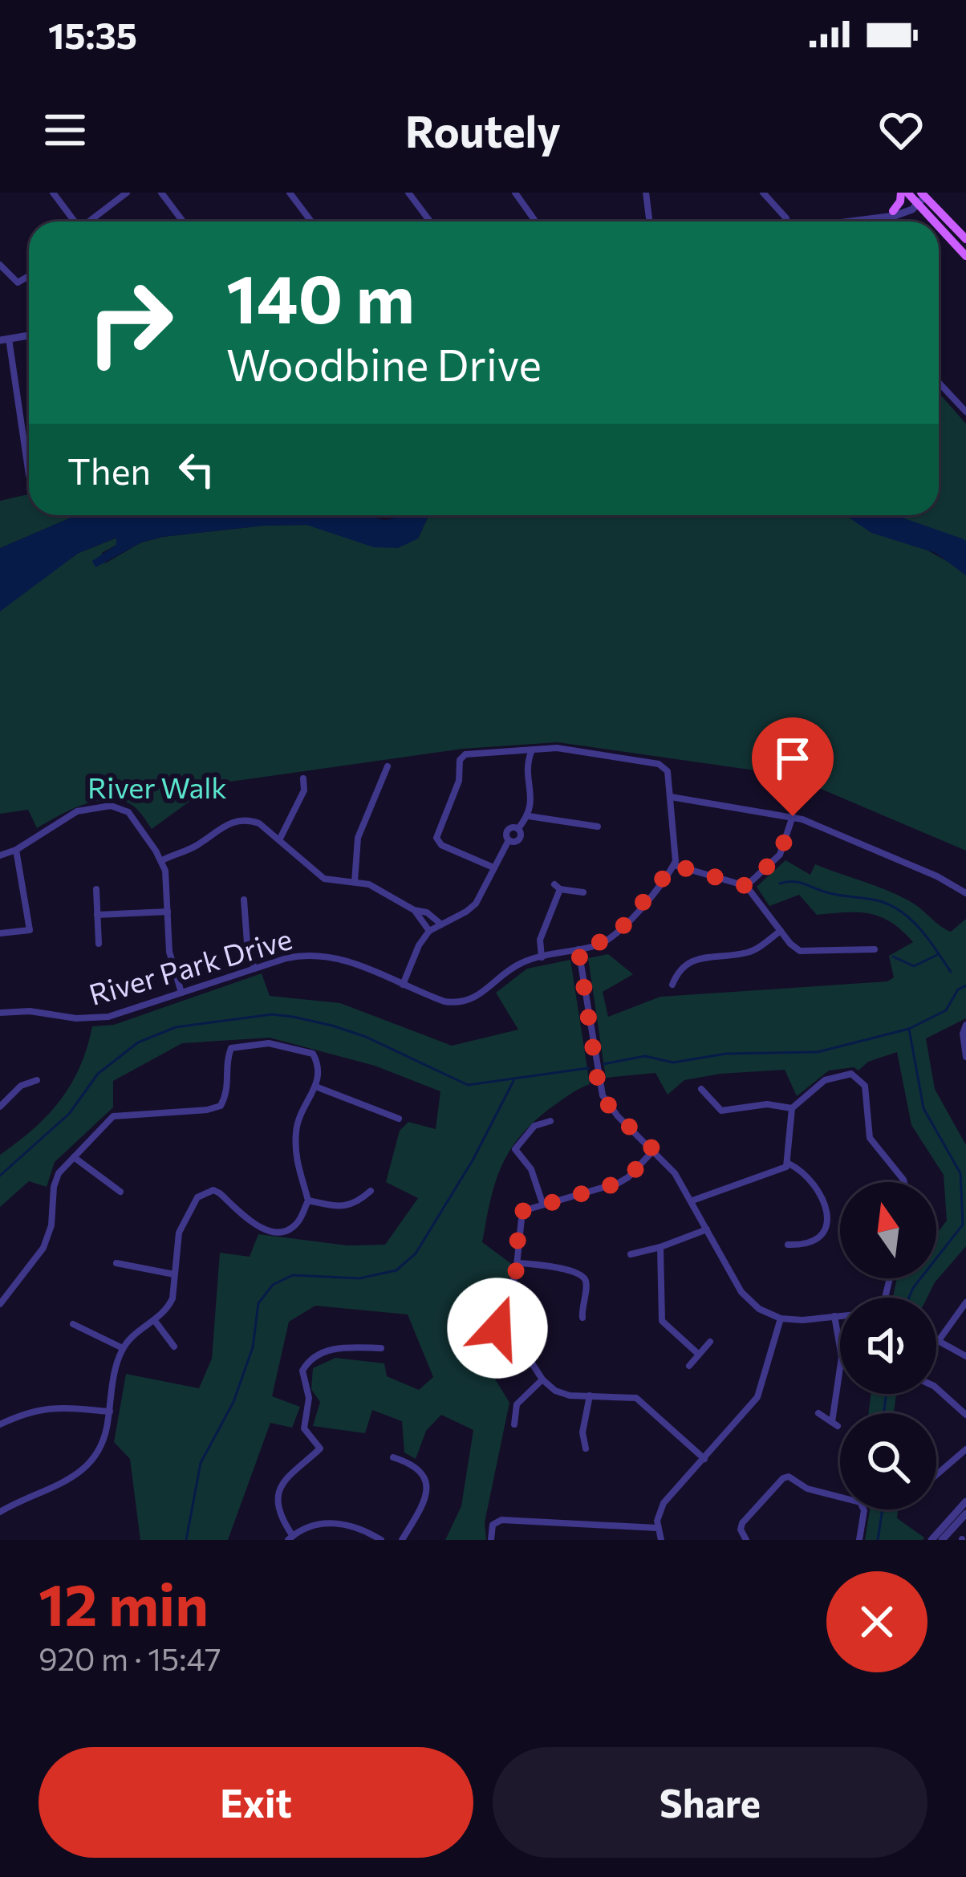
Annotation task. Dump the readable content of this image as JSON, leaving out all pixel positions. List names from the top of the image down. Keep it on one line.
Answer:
{"streets":{"street":["River Park Drive"]},"parks":["River Walk"],"north":"top","page":{"status":"15:35","header":"Routely","turn":["140 m","Woodbine Drive"],"then":"Then","heading":["12 min","920 m · 15:47"],"buttons":["Exit","Share"]}}
